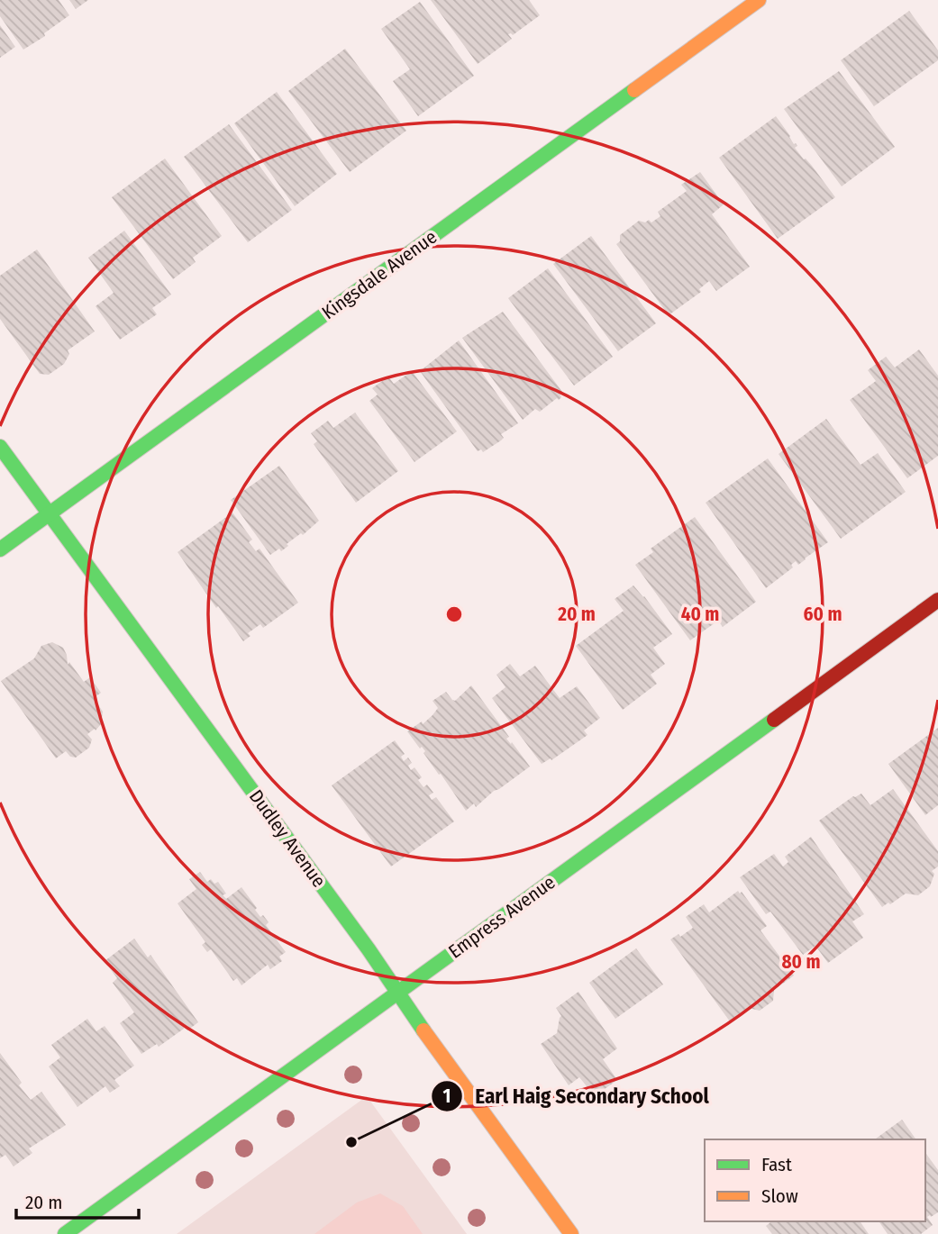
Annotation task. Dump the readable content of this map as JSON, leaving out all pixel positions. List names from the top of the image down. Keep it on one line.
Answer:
{"streets":{"street":["Kingsdale Avenue","Dudley Avenue","Empress Avenue"]},"crossings":[["Kingsdale Avenue","Dudley Avenue"],["Dudley Avenue","Empress Avenue"]],"places":["Earl Haig Secondary School"],"legend":["Fast","Slow"],"scale_bar":"20 m","rings":["20 m","40 m","60 m","80 m"]}
